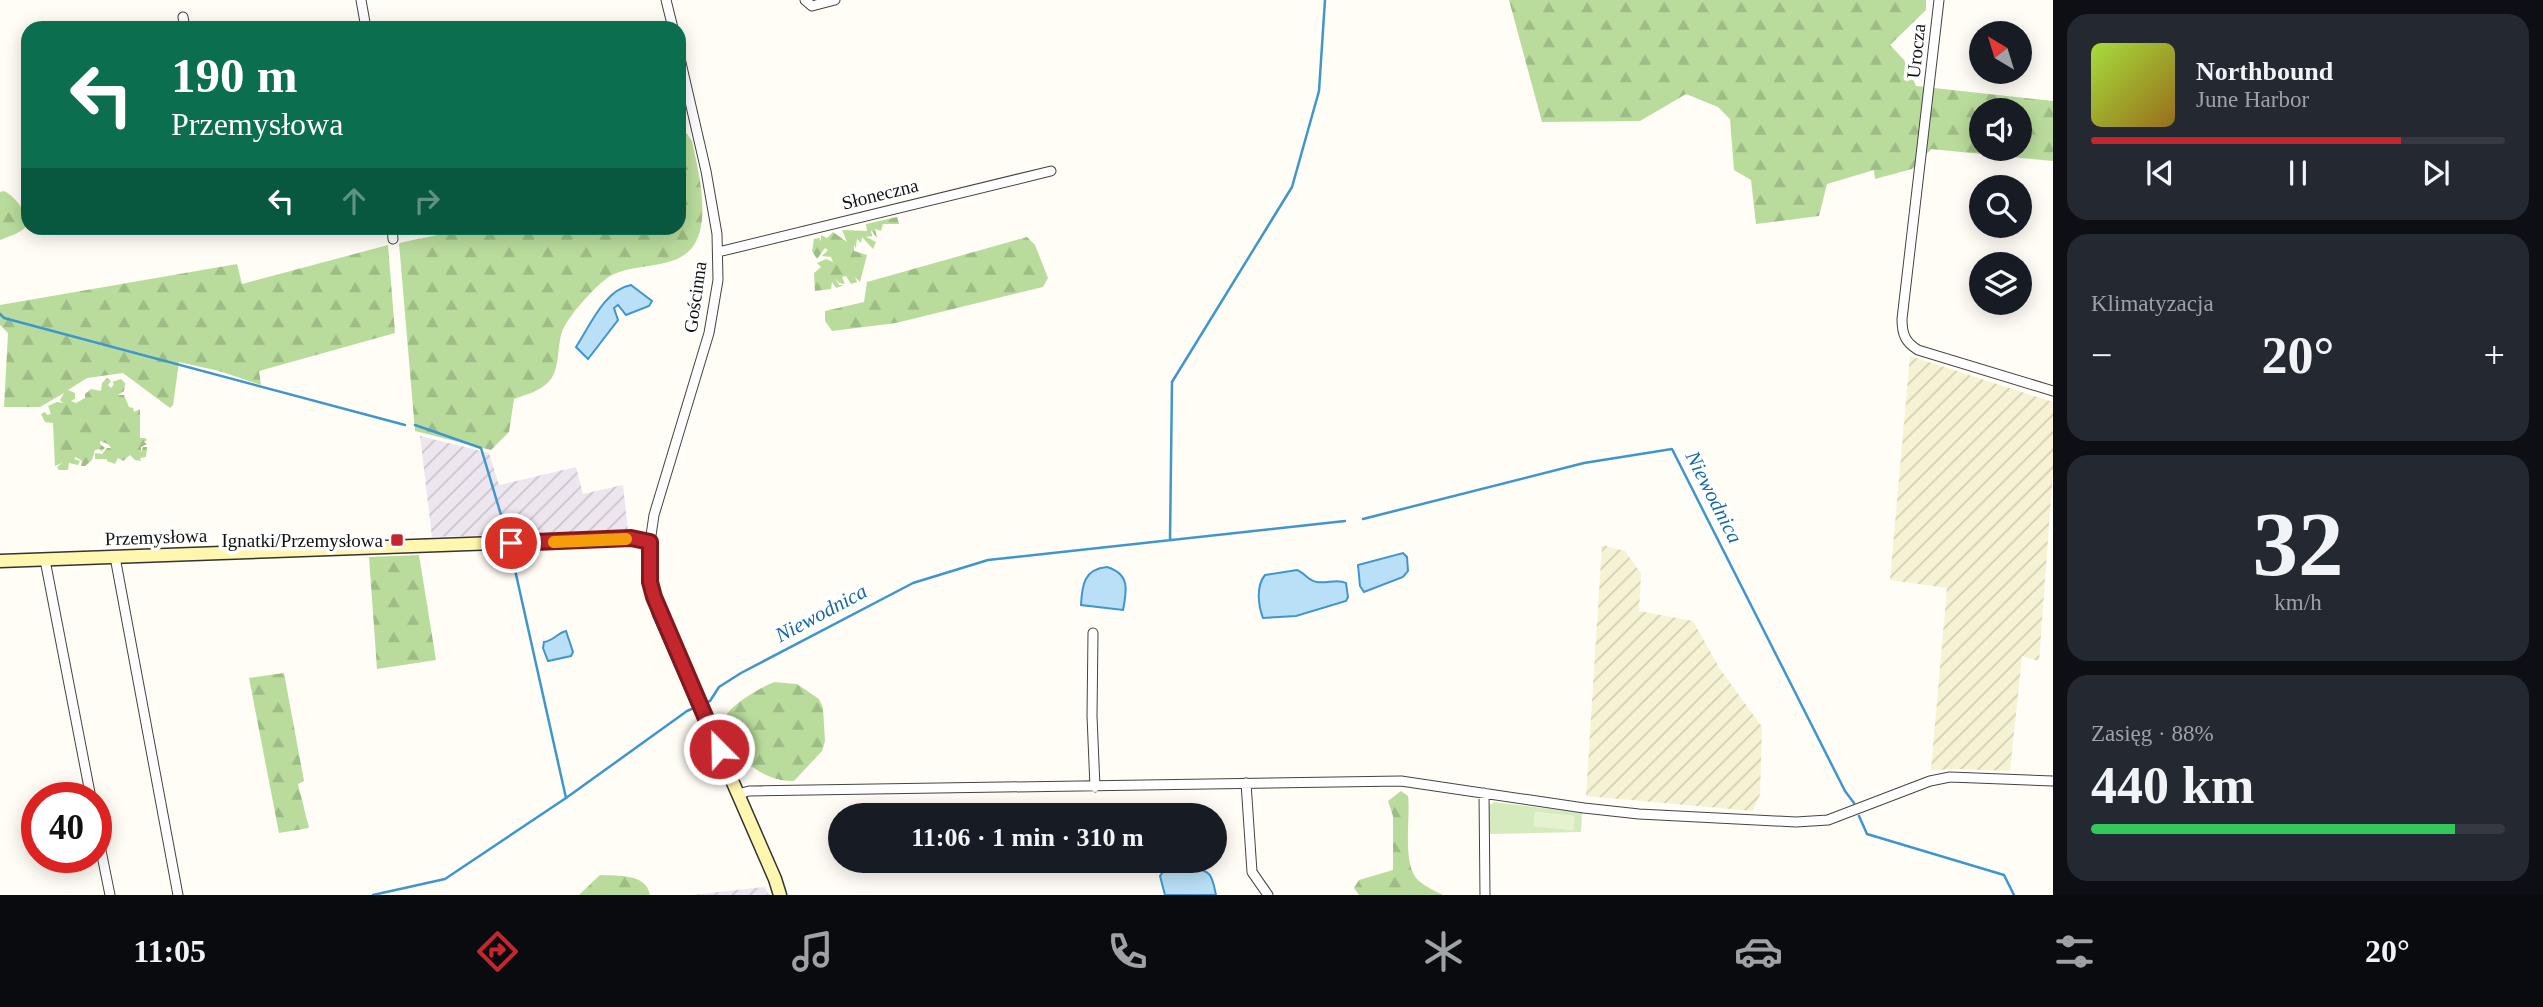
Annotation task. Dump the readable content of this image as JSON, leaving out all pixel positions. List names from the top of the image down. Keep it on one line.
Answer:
{"streets":{"street":["Urocza","Słoneczna","Gościnna","Przemysłowa"]},"crossings":[["Słoneczna","Gościnna"],["Gościnna","Przemysłowa"]],"water":["Niewodnica"],"places":{"transit":["Ignatki/Przemysłowa"]},"north":"top left","page":{"turn":["190 m","Przemysłowa"],"song":["Northbound","June Harbor"],"tile":["Klimatyzacja",["32","km/h"],["Zasięg · 88%","440 km"]],"heat":["−","20°","+"],"limit":"40","trip":"11:06 · 1 min · 310 m","tabs":["11:05","20°"]}}
